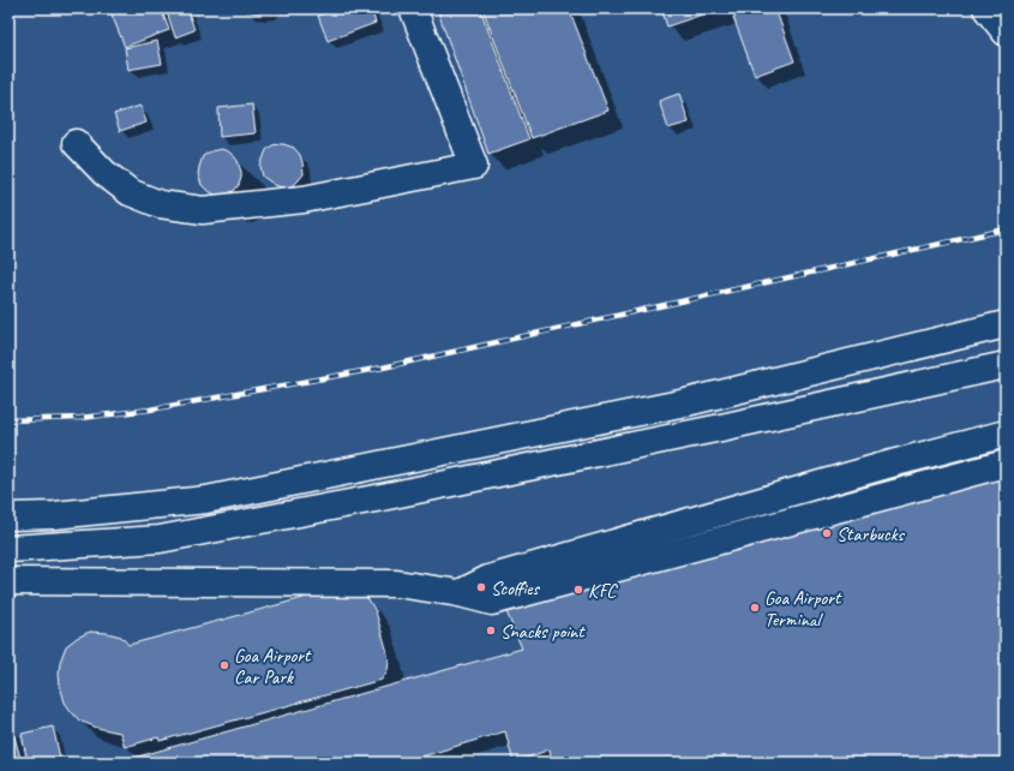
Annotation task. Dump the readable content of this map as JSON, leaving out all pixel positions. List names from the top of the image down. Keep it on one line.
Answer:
{"places":["Starbucks","Scoffies","KFC","Goa Airport Terminal","Snacks point","Goa Airport Car Park"]}
